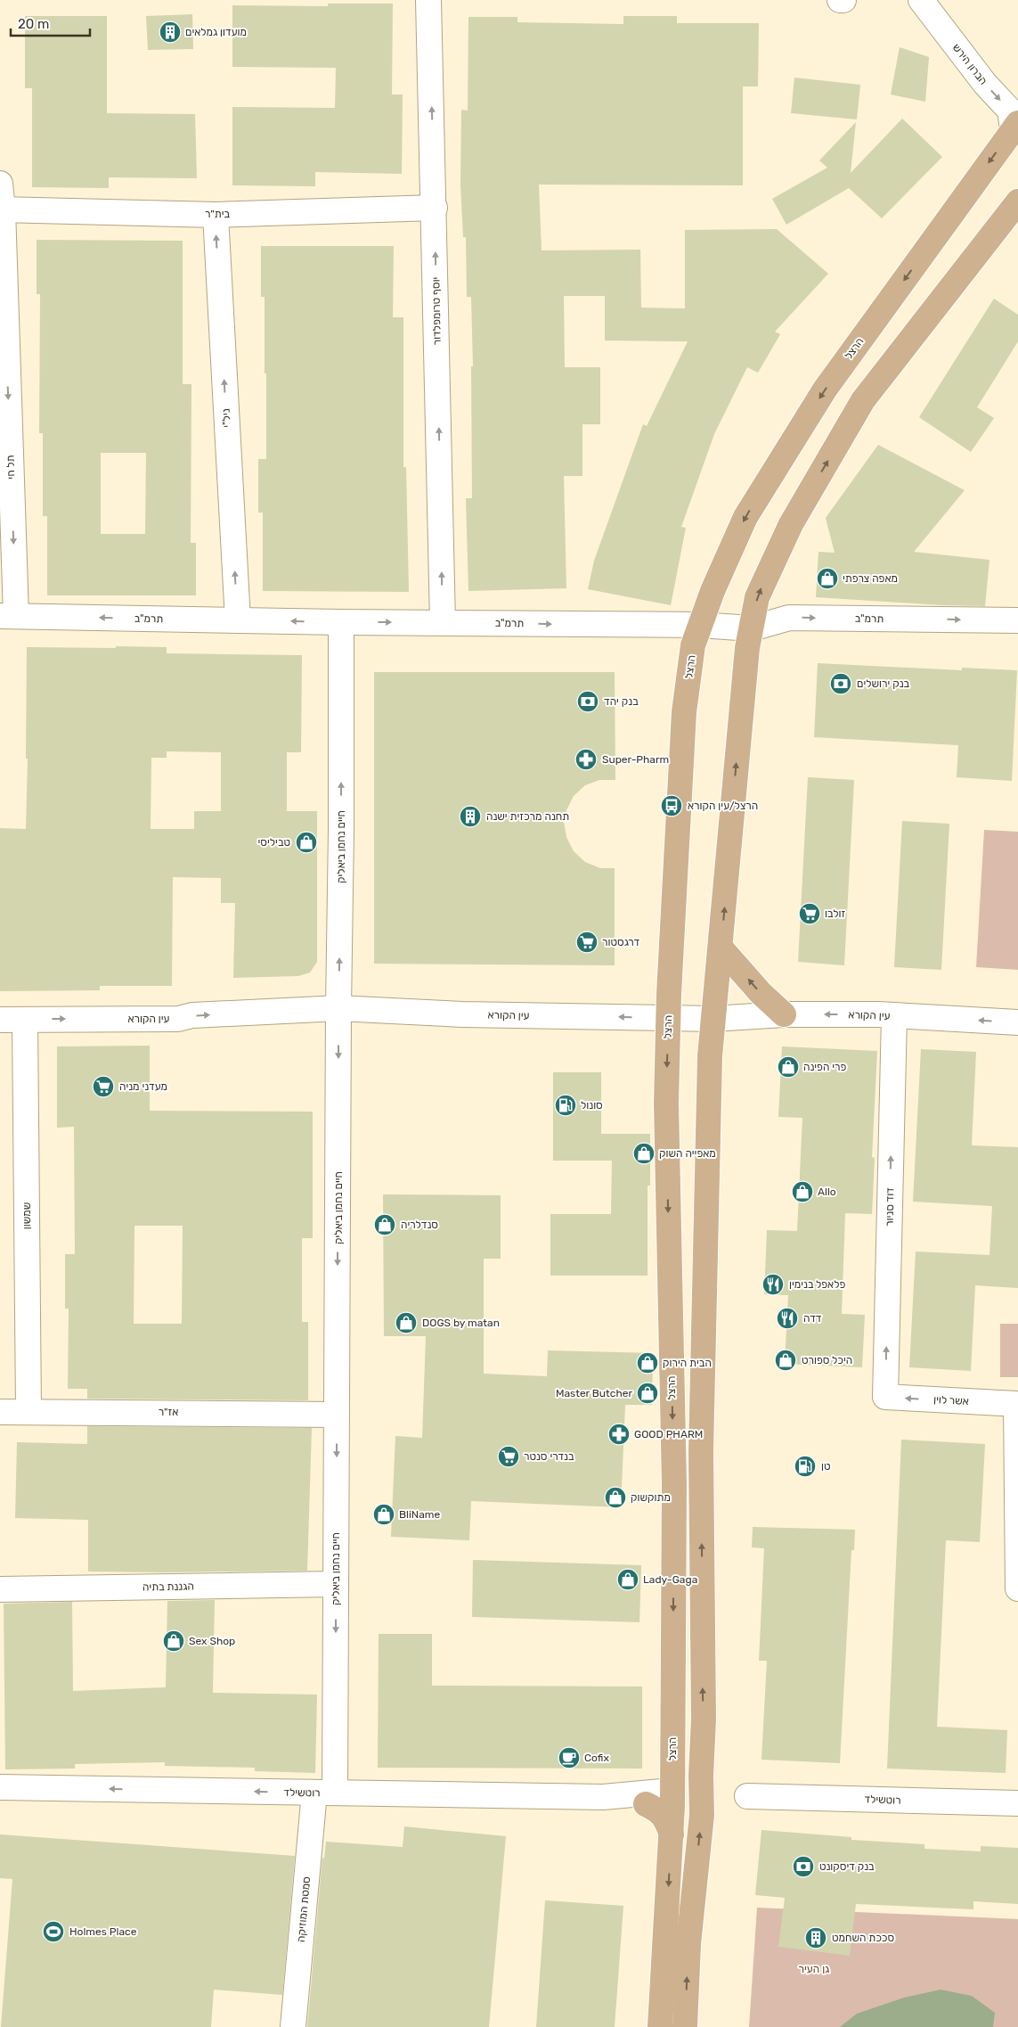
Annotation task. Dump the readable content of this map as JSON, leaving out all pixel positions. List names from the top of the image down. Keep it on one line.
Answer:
{"streets":{"main road":["הרצל"],"street":["הברון הירש","בית\"ר","יוסף טרומפלדור","ניל\"י","תל חי","תרמ\"ב","חיים נחמן ביאליק","עין הקורא","דוד סניור","שמשון","אשר לוין","אז\"ר","הגננת בתיה","רוטשילד","סמטת המוזיקה"]},"crossings":[["הברון הירש","הרצל"],["בית\"ר","יוסף טרומפלדור"],["בית\"ר","ניל\"י"],["בית\"ר","תל חי"],["יוסף טרומפלדור","תרמ\"ב"],["הרצל","תרמ\"ב"],["הרצל","עין הקורא"],["הרצל","רוטשילד"],["ניל\"י","תרמ\"ב"],["תל חי","תרמ\"ב"],["תרמ\"ב","חיים נחמן ביאליק"],["חיים נחמן ביאליק","עין הקורא"],["חיים נחמן ביאליק","אז\"ר"],["חיים נחמן ביאליק","הגננת בתיה"],["חיים נחמן ביאליק","רוטשילד"],["חיים נחמן ביאליק","סמטת המוזיקה"],["עין הקורא","דוד סניור"],["עין הקורא","שמשון"],["דוד סניור","אשר לוין"],["שמשון","אז\"ר"],["רוטשילד","סמטת המוזיקה"]],"one_way":["הברון הירש","יוסף טרומפלדור","ניל\"י","תל חי","דוד סניור","אשר לוין"],"parks":["גן העיר"],"places":{"building":["מועדון גמלאים","תחנה מרכזית ישנה","סככת השחמט"],"shop":["מאפה צרפתי","טביליסי","פרי הפינה","מאפייה השוק","Allo","סנדלריה","DOGS by matan","היכל ספורט","הבית הירוק","Master Butcher","מתוקשוק","BliName","Lady-Gaga","Sex Shop"],"bank":["בנק ירושלים","בנק יהד","בנק דיסקונט"],"pharmacy":["Super-Pharm","GOOD PHARM"],"bus stop":["הרצל/עין הקורא"],"supermarket":["זולבו","דרגסטור","מעדני מניה","בנדרי סנטר"],"fuel station":["סונול","טן"],"restaurant":["פלאפל בנימין","דדה"],"cafe":["Cofix"],"sports":["Holmes Place"]},"scale_bar":"20 m"}
